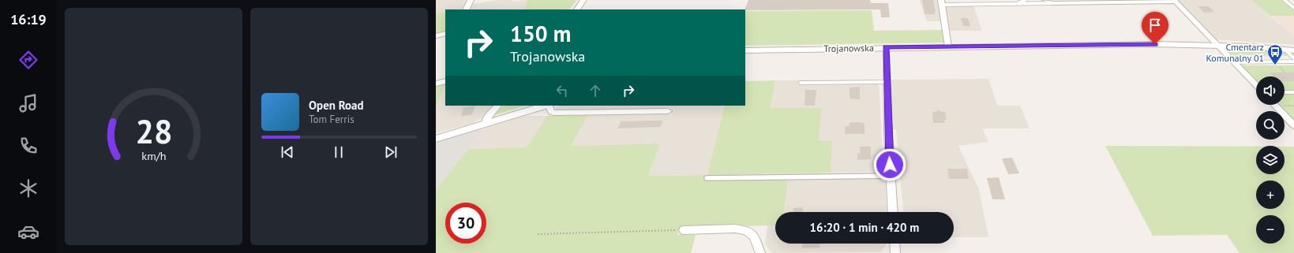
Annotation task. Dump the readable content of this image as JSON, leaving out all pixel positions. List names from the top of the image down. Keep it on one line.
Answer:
{"streets":{"street":["Trojanowska"]},"places":{"bus stop":["Cmentarz Komunalny 01"]},"page":{"tabs":"16:19","turn":["150 m","Trojanowska"],"map_buttons":["+","−"],"song":["Open Road","Tom Ferris"],"limit":"30","trip":"16:20 · 1 min · 420 m","gauge":["28","km/h"]}}
